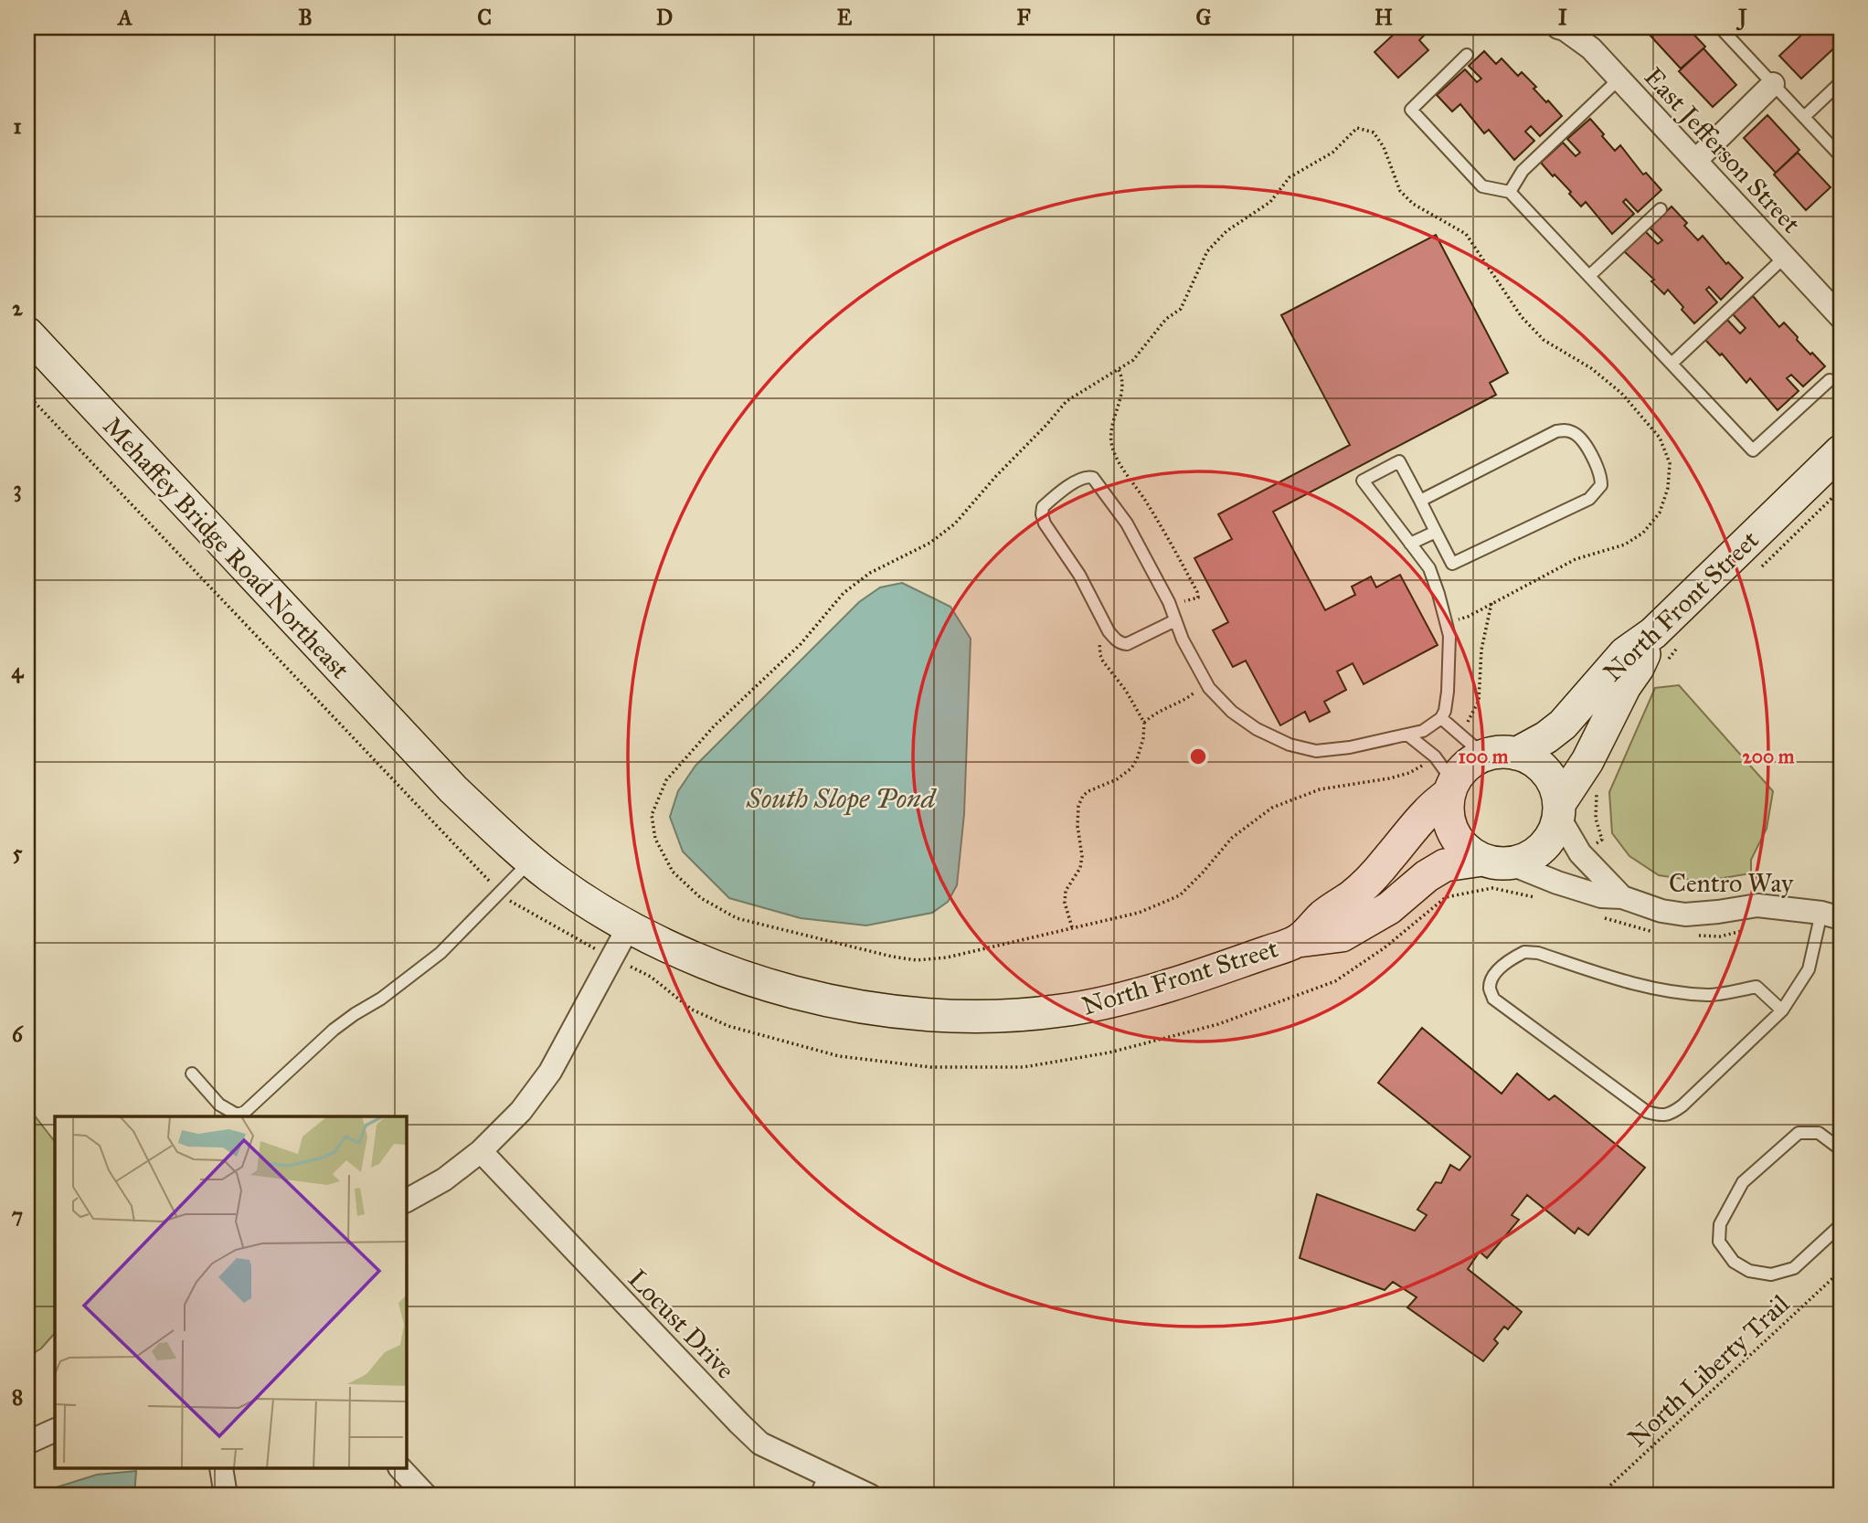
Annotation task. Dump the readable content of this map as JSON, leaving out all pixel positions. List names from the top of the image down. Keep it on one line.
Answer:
{"streets":{"main road":["Mehaffey Bridge Road Northeast","North Front Street"],"street":["East Jefferson Street","Centro Way","Locust Drive"],"path":["North Liberty Trail"]},"crossings":[["Mehaffey Bridge Road Northeast","North Front Street"],["North Front Street","Centro Way"]],"water":["South Slope Pond"],"grid":{"columns":["A","B","C","D","E","F","G","H","I","J"],"rows":["1","2","3","4","5","6","7","8"]},"rings":["100 m","200 m"]}
